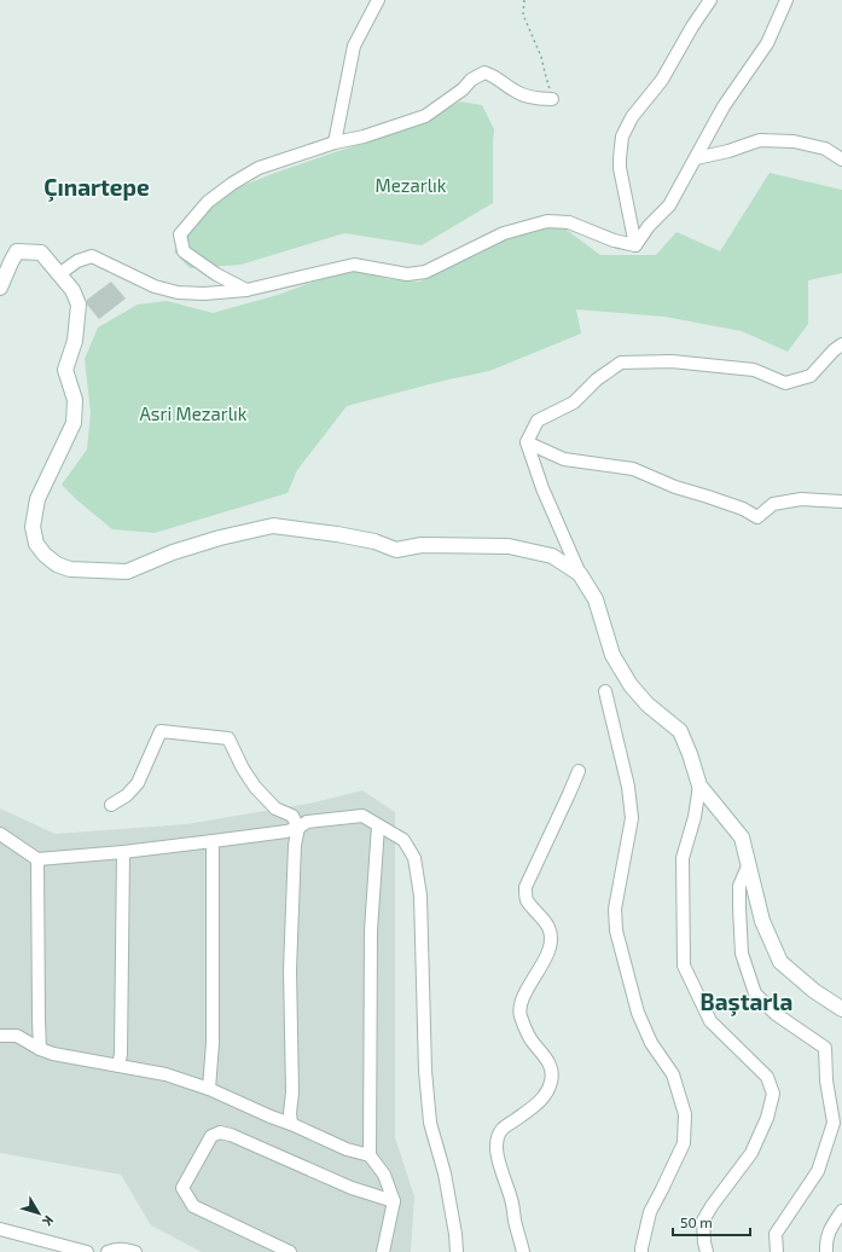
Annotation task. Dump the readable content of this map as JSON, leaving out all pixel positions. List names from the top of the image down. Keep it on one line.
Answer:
{"districts":["Çınartepe","Baştarla"],"parks":["Mezarlık","Asri Mezarlık"],"scale_bar":"50 m","north":"bottom right"}
